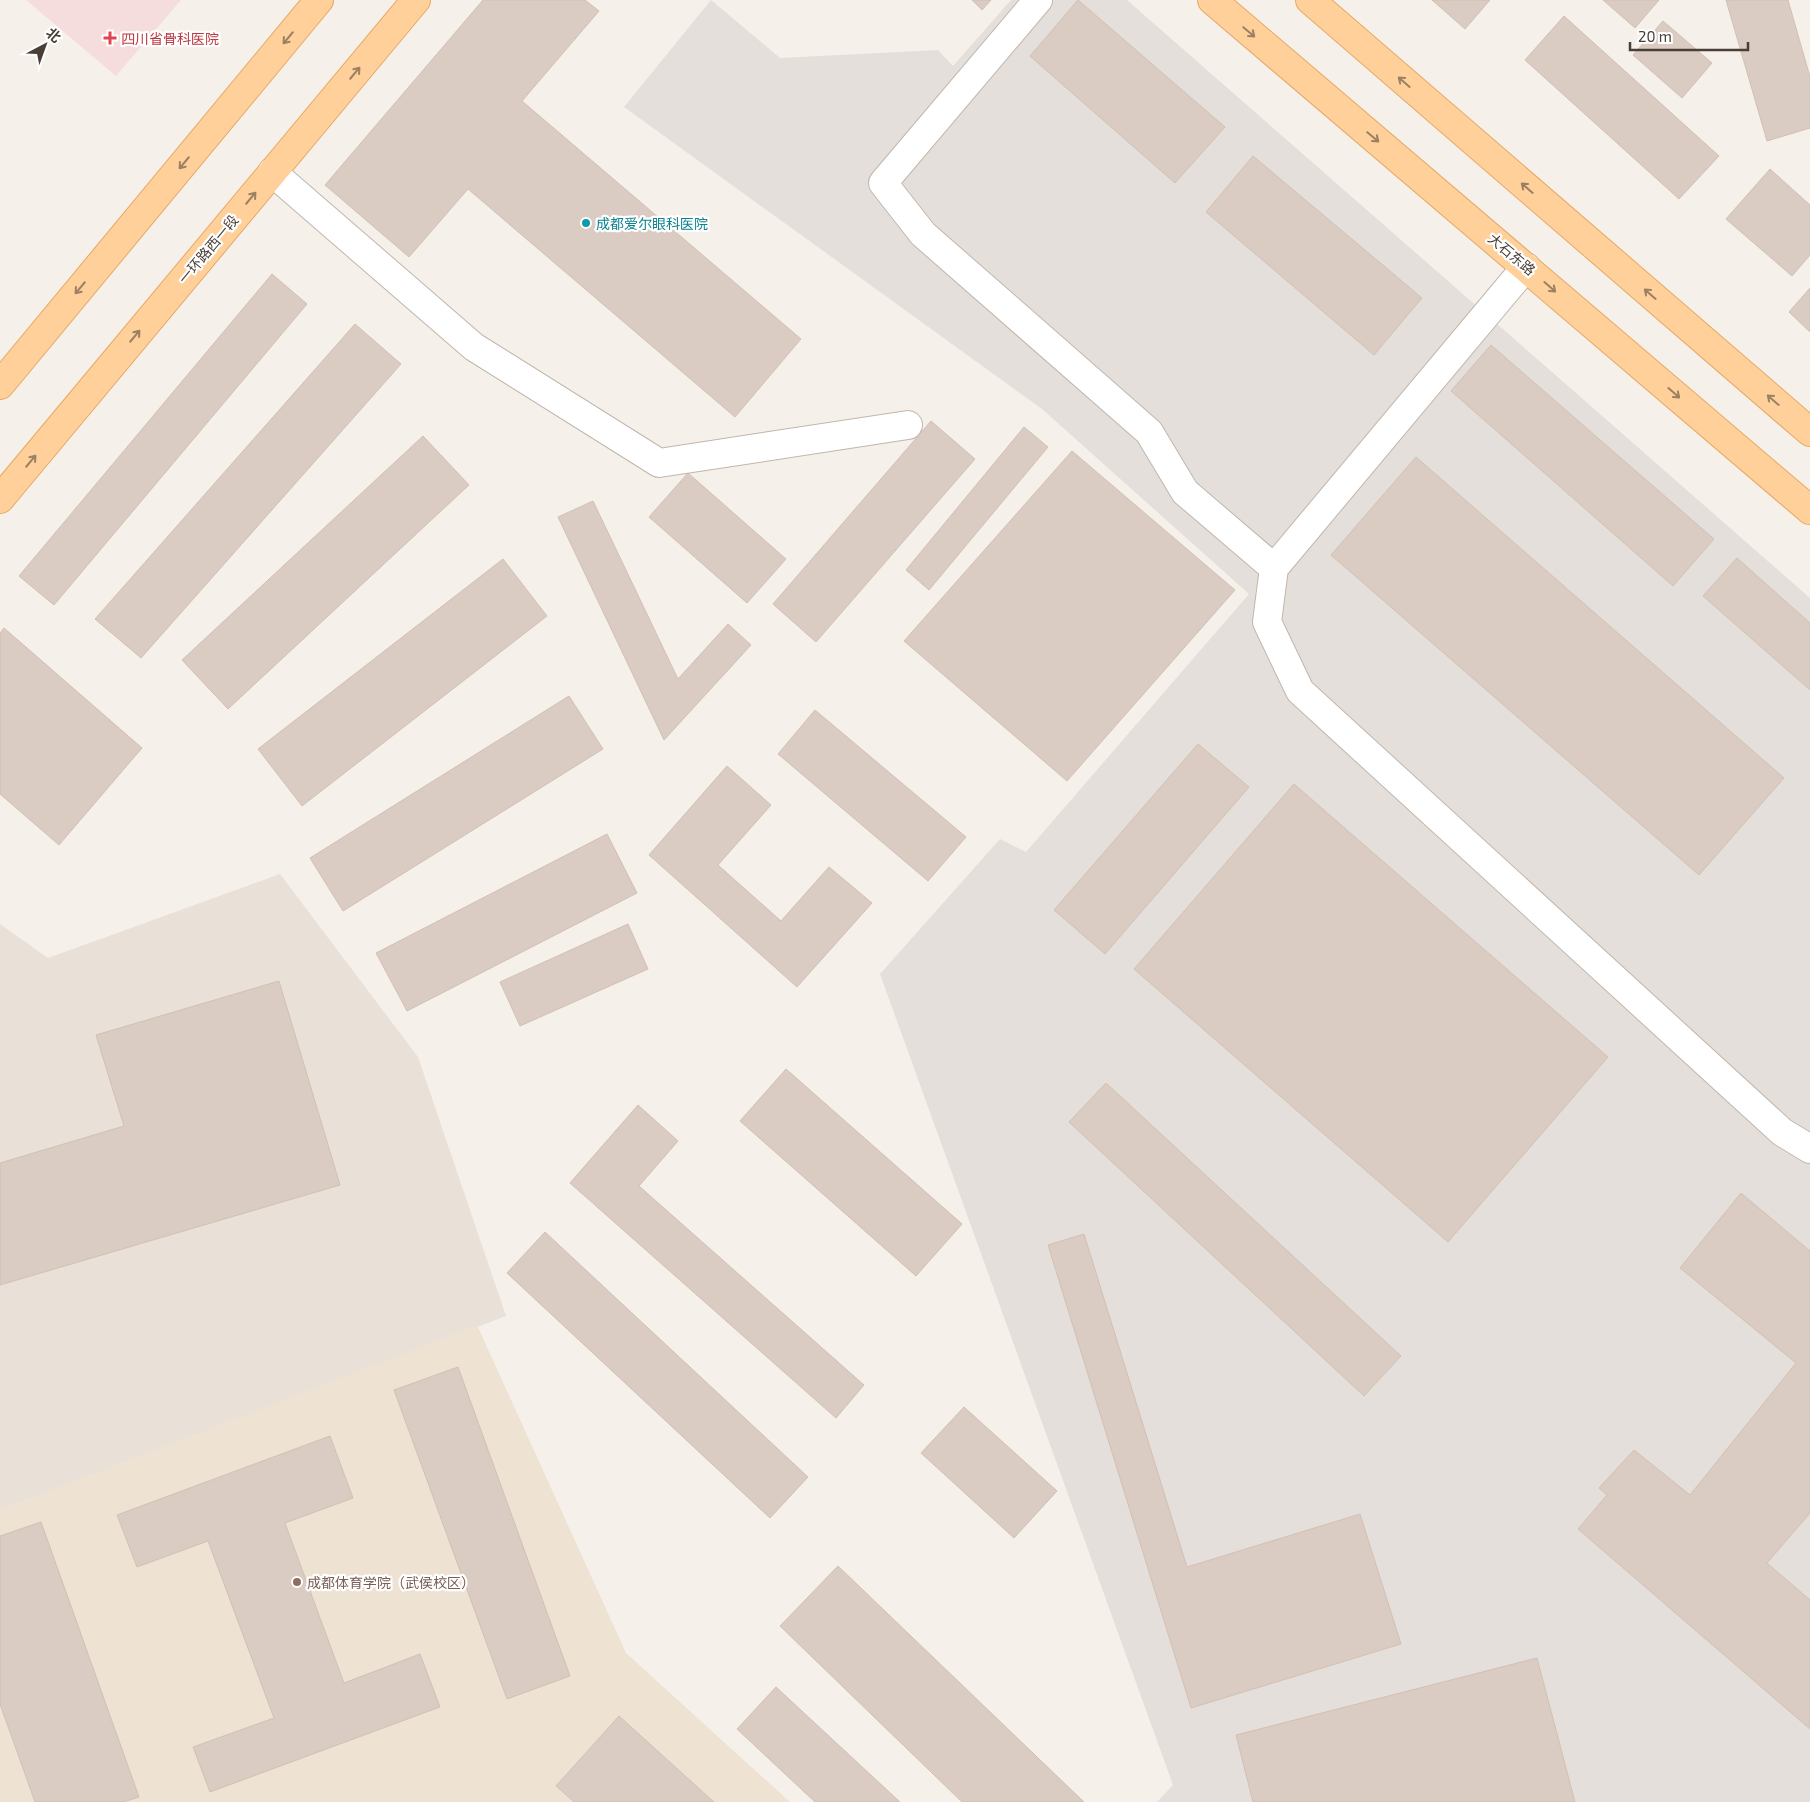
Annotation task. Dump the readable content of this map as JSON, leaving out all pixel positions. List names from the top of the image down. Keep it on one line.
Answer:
{"streets":{"main road":["一环路西一段","大石东路"]},"places":{"health":["四川省骨科医院"],"other":["成都爱尔眼科医院","成都体育学院（武侯校区）"]},"scale_bar":"20 m","north":"top right"}
